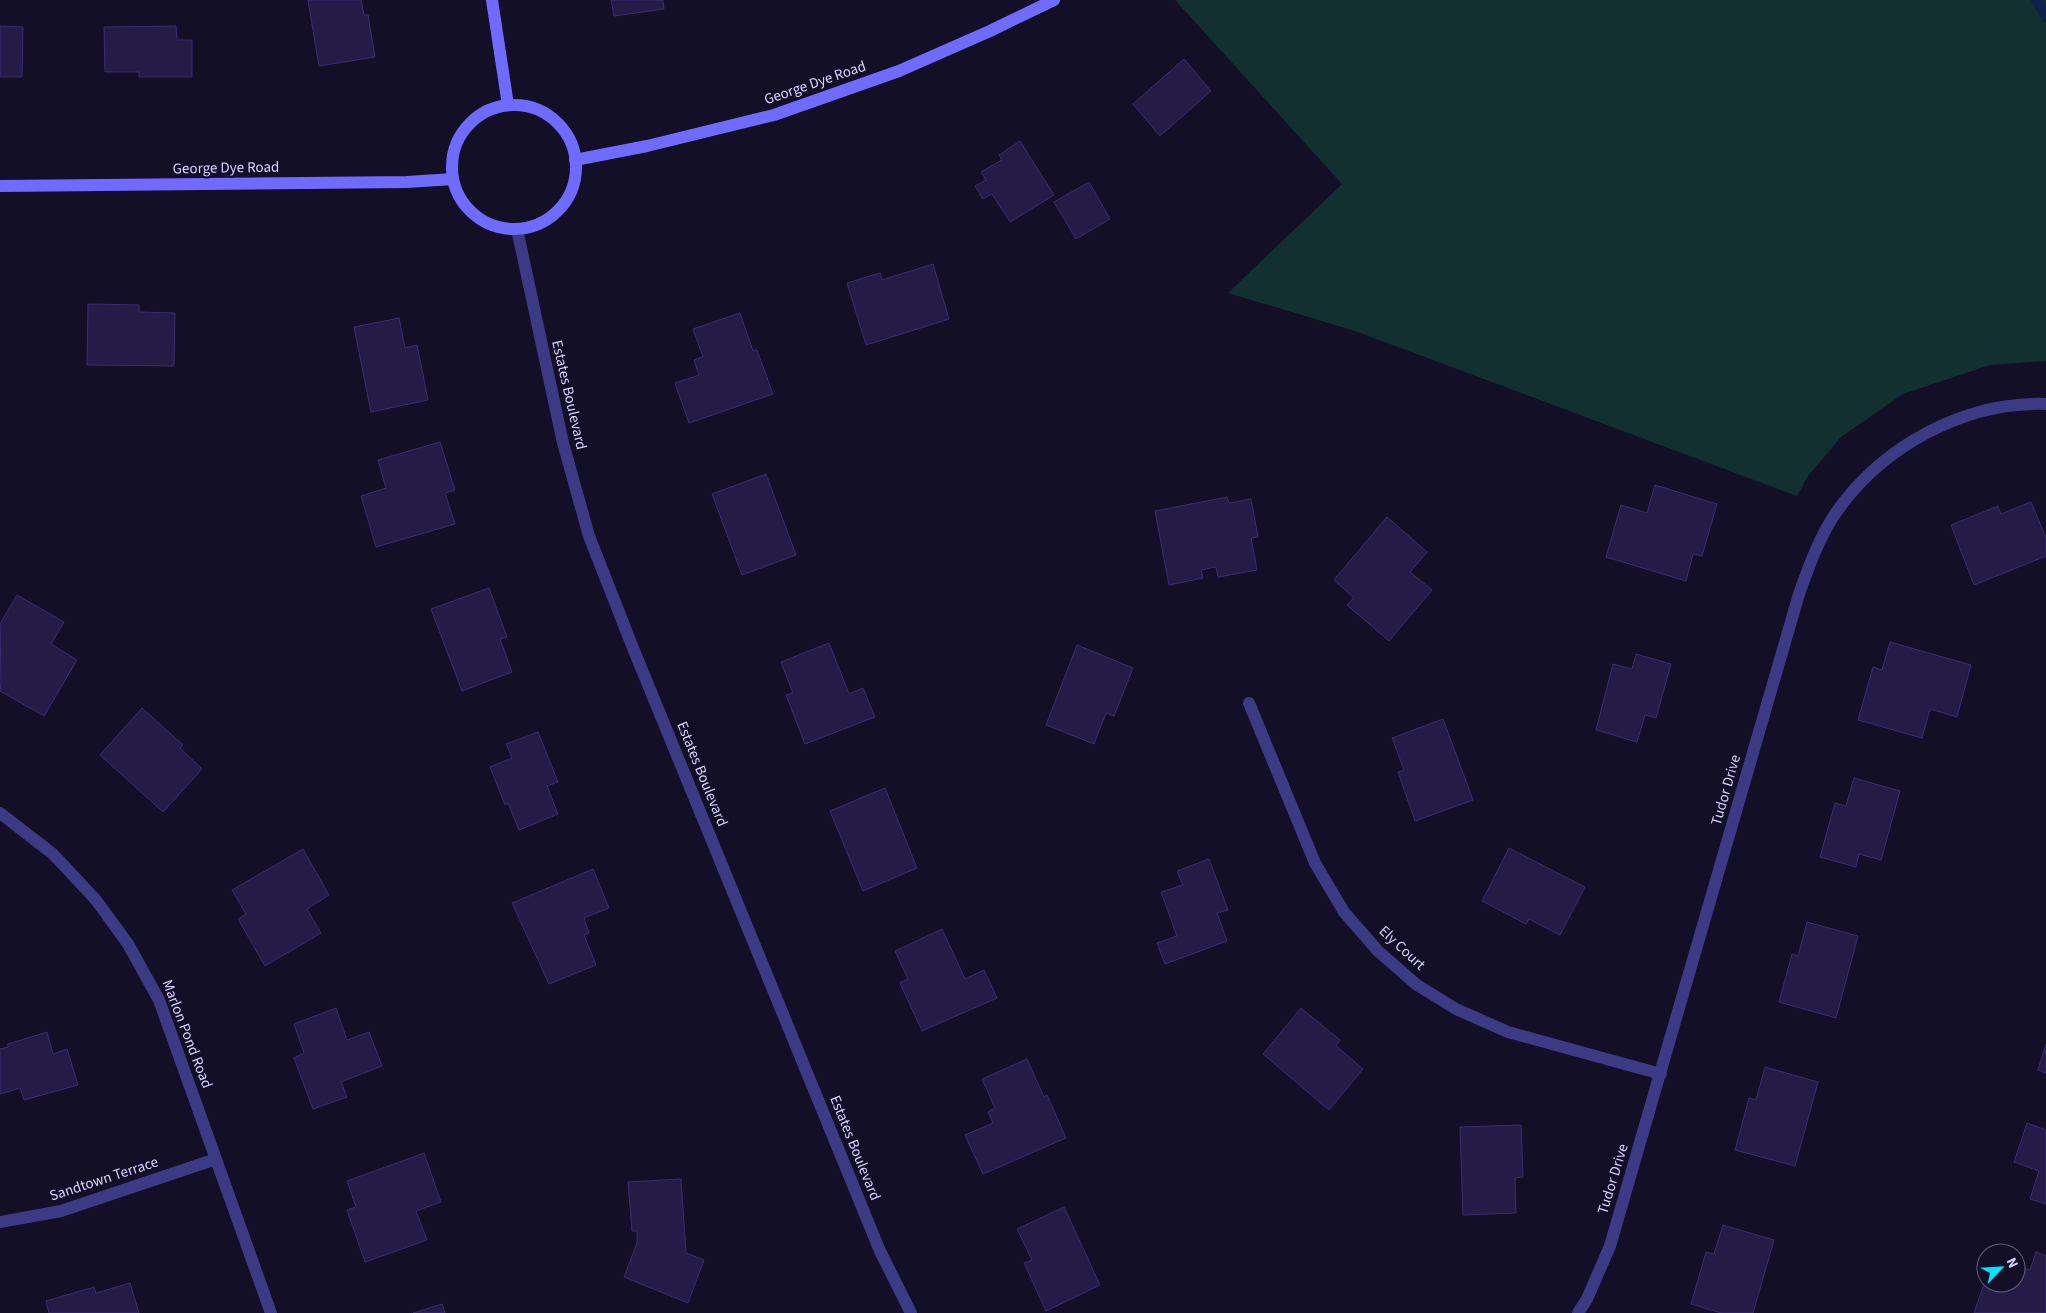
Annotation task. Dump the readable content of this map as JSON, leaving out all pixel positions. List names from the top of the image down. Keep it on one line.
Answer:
{"streets":{"street":["George Dye Road","Estates Boulevard","Tudor Drive","Ely Court","Marlon Pond Road","Sandtown Terrace"]},"crossings":[["George Dye Road","Estates Boulevard"],["Tudor Drive","Ely Court"],["Marlon Pond Road","Sandtown Terrace"]],"north":"top right"}
